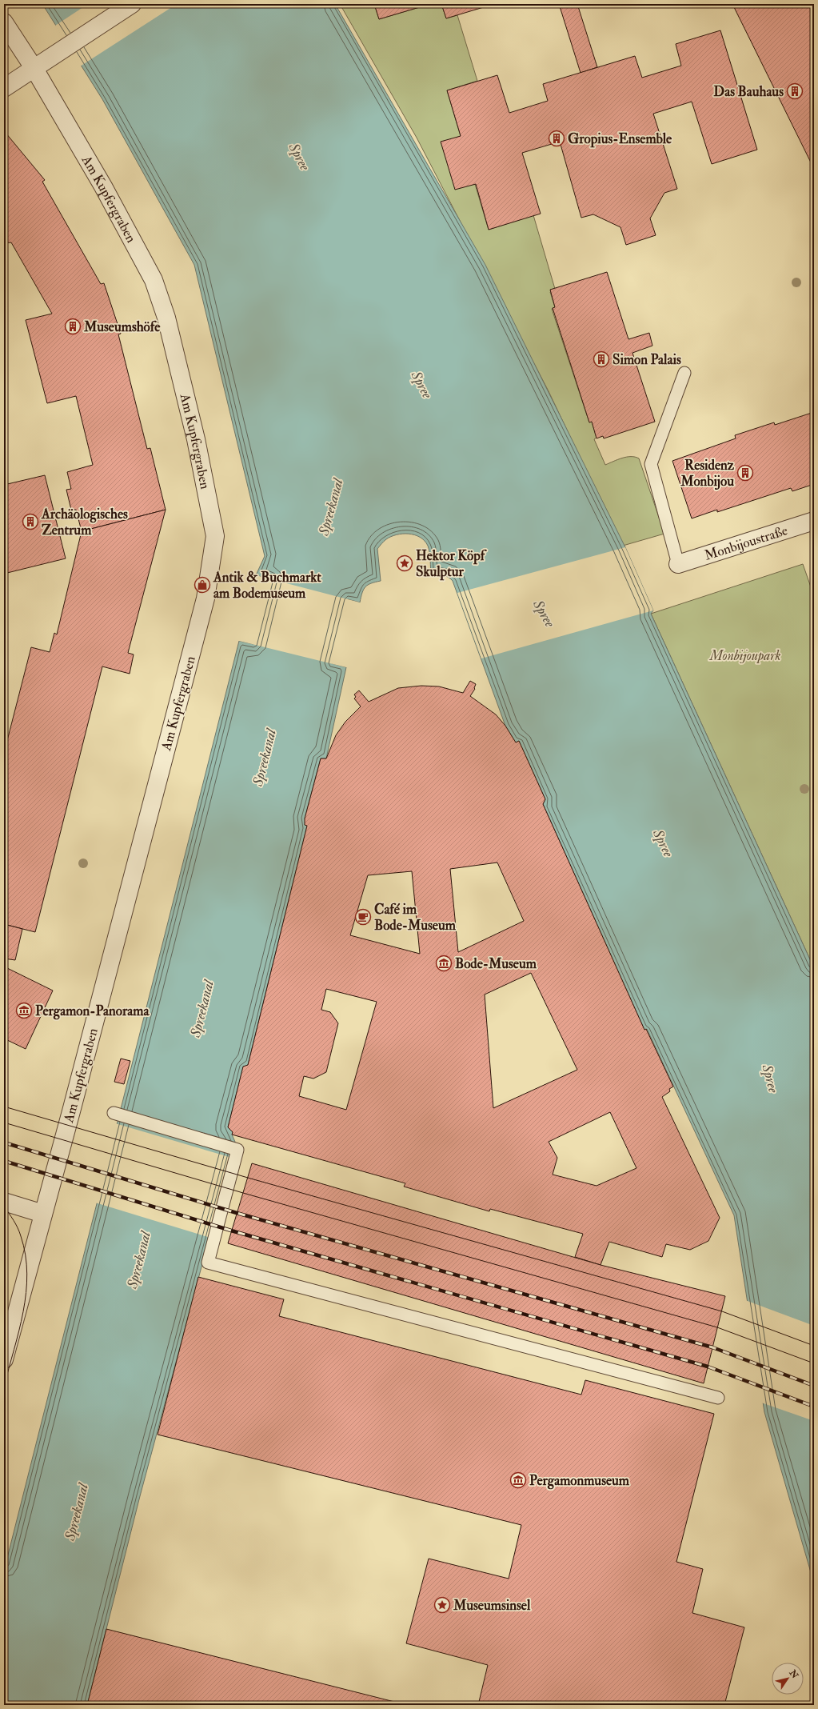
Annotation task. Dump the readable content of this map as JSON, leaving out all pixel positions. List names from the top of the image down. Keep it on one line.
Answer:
{"streets":{"street":["Am Kupfergraben","Monbijoustraße"]},"water":["Spree","Spreekanal"],"parks":["Monbijoupark"],"places":{"building":["Das Bauhaus","Gropius-Ensemble","Museumshöfe","Simon Palais","Residenz Monbijou","Archäologisches Zentrum"],"place":["Hektor Köpf Skulptur","Museumsinsel"],"shop":["Antik & Buchmarkt am Bodemuseum"],"cafe":["Café im Bode-Museum"],"museum":["Bode-Museum","Pergamon-Panorama","Pergamonmuseum"]},"north":"top right"}
